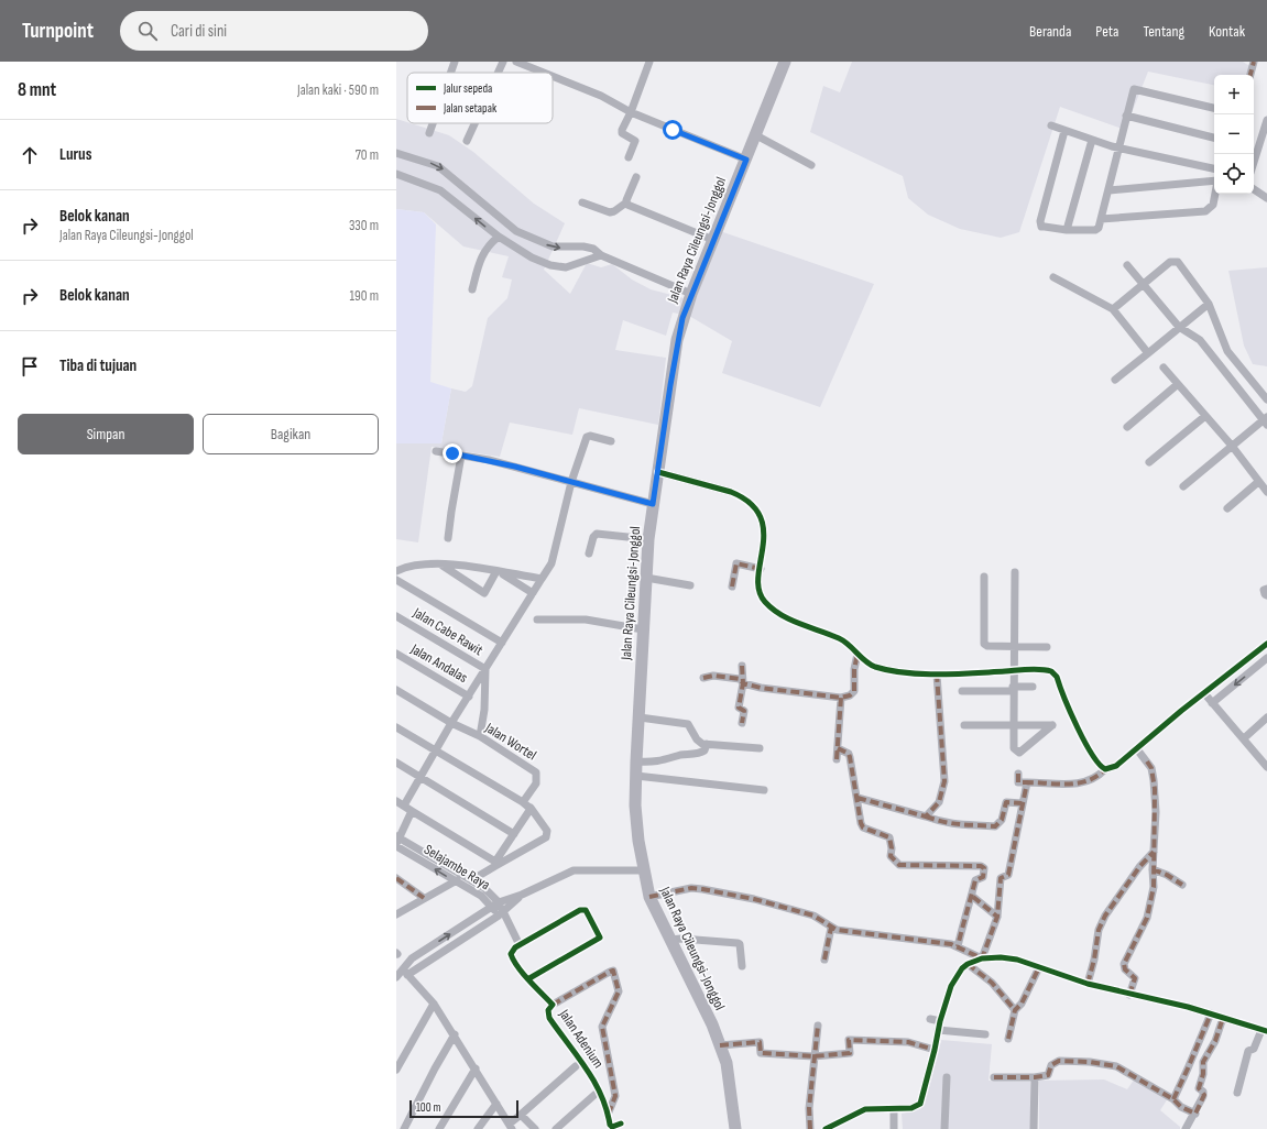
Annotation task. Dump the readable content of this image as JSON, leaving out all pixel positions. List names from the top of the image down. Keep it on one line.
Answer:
{"streets":{"main road":["Jalan Raya Cileungsi-Jonggol"],"street":["Jalan Cabe Rawit","Jalan Andalas","Jalan Wortel","Selajambe Raya","Jalan Adenium"]},"crossings":[["Selajambe Raya","Jalan Adenium"]],"legend":["Jalur sepeda","Jalan setapak"],"scale_bar":"100 m","page":{"header":"Turnpoint","search":"Cari di sini","nav":["Beranda","Peta","Tentang","Kontak"],"heading":["8 mnt","Jalan kaki · 590 m"],"map_buttons":["+","−"],"list":[["Lurus","70 m"],["Belok kanan","Jalan Raya Cileungsi-Jonggol","330 m"],["Belok kanan","190 m"],"Tiba di tujuan"],"buttons":["Simpan","Bagikan"],"scale":"100 m"}}
